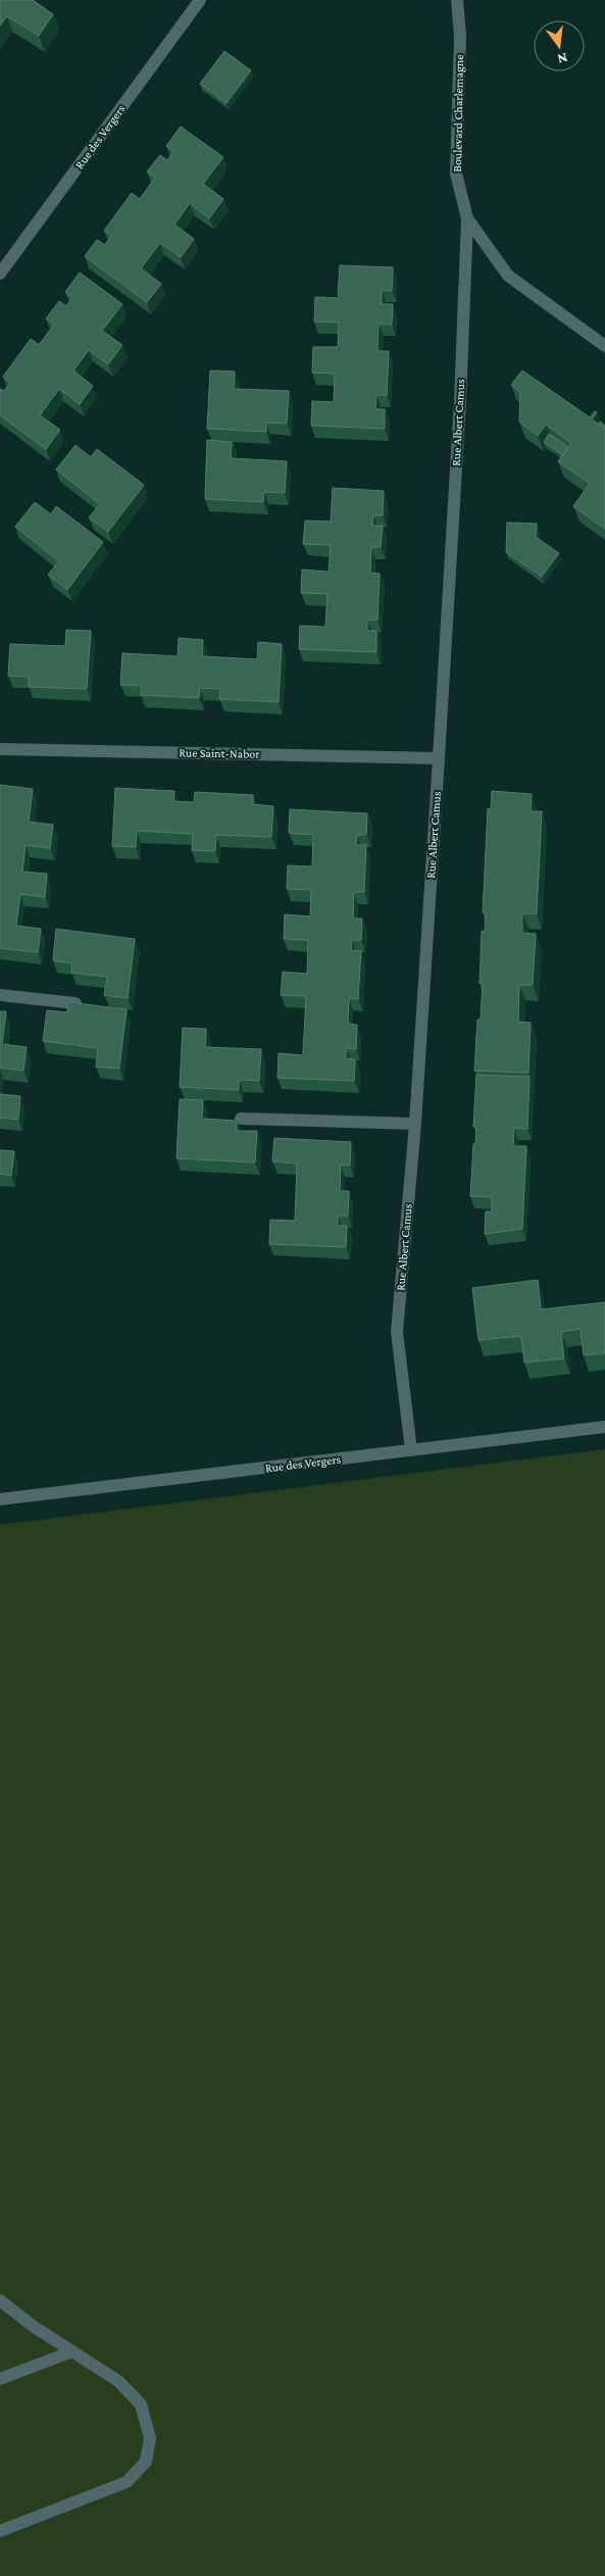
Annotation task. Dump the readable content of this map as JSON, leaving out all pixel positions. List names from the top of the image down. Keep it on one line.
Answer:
{"streets":{"street":["Boulevard Charlemagne","Rue des Vergers","Rue Albert Camus","Rue Saint-Nabor"]},"crossings":[["Boulevard Charlemagne","Rue Albert Camus"],["Rue des Vergers","Rue Albert Camus"],["Rue Albert Camus","Rue Saint-Nabor"]],"north":"bottom"}
